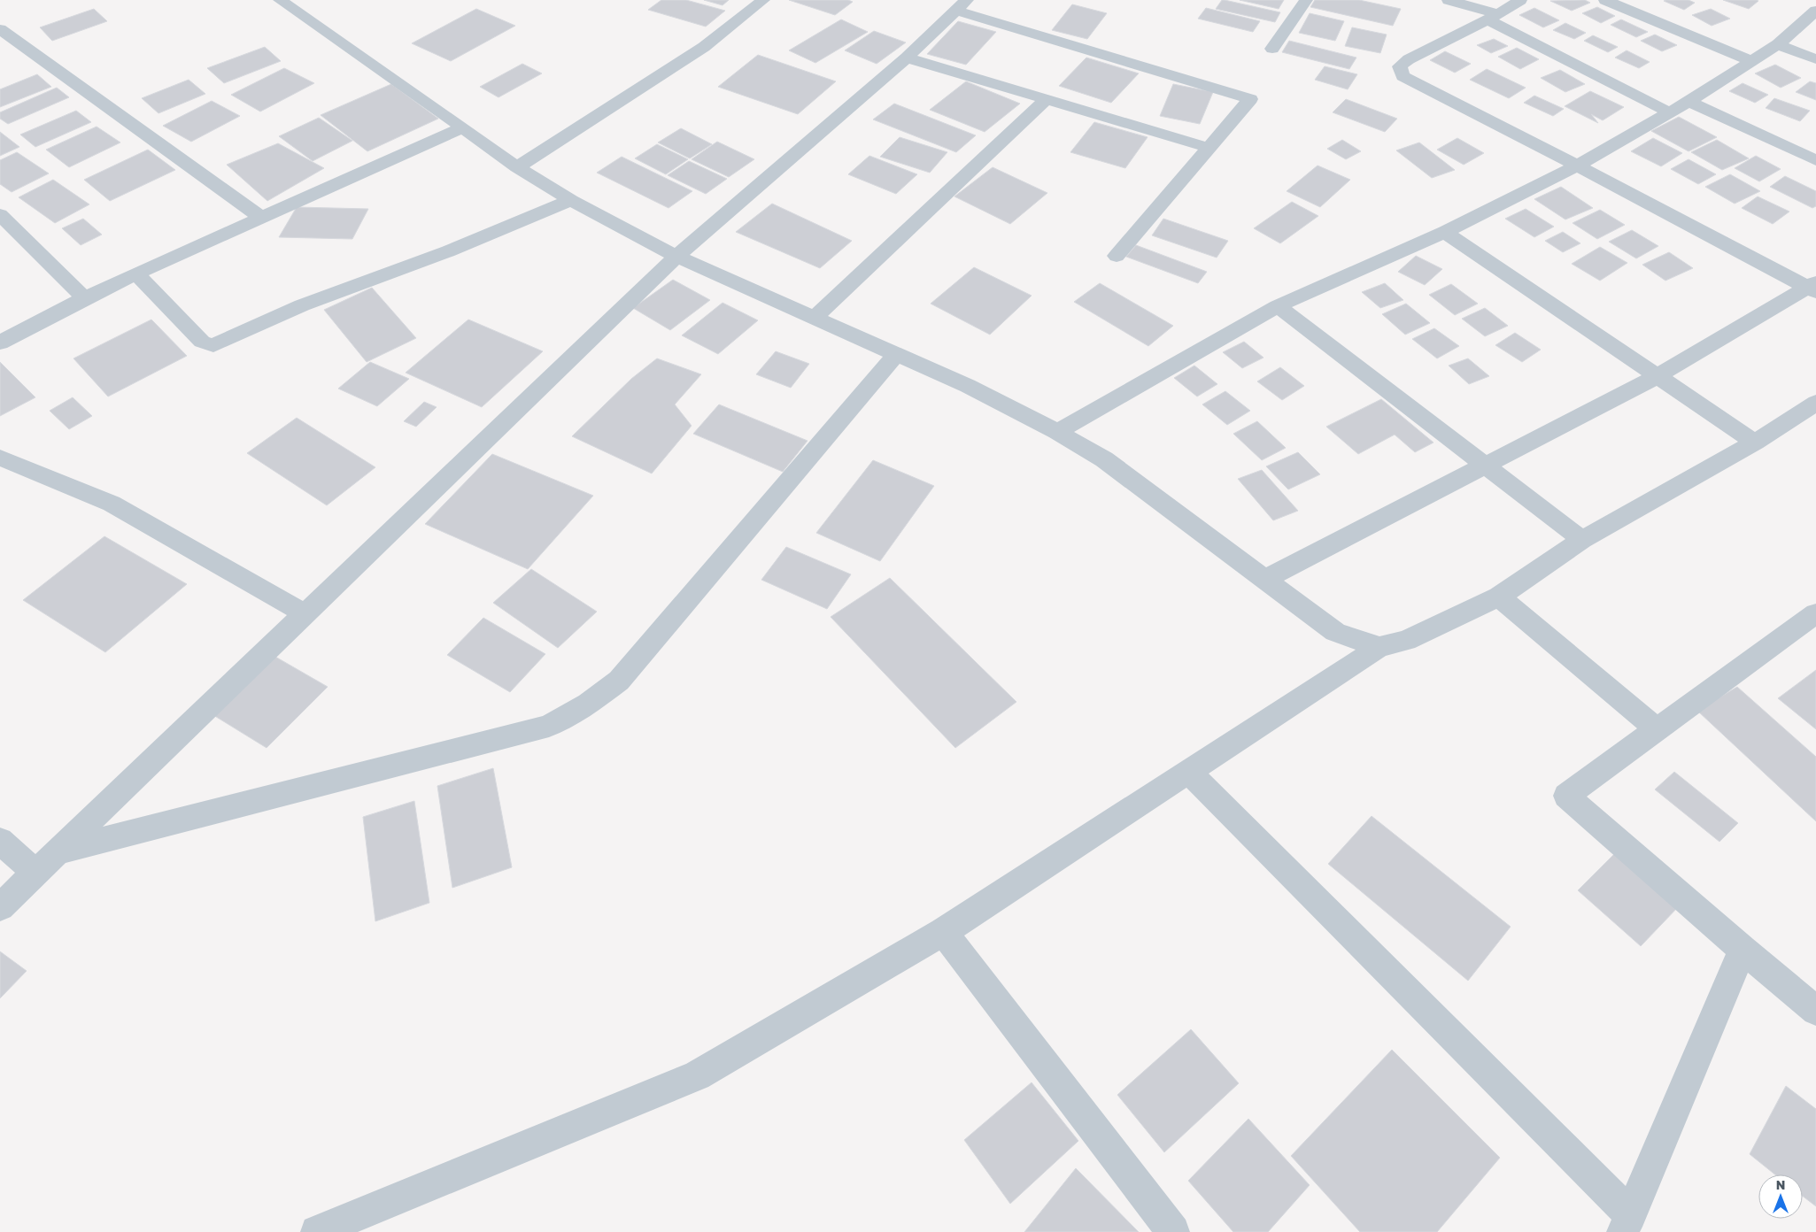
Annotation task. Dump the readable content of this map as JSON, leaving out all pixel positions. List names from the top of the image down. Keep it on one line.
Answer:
{"north":"top"}
